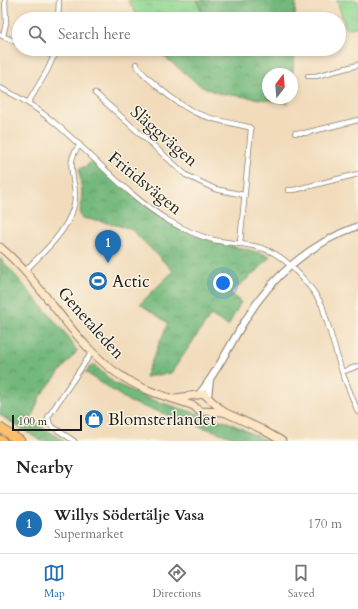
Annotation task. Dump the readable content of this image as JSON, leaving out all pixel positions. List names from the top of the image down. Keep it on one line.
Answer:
{"streets":{"main road":["Genetaleden"],"street":["Släggvägen","Fritidsvägen"]},"places":{"sports":["Actic"],"shop":["Blomsterlandet"]},"scale_bar":"100 m","north":"top","page":{"search":"Search here","pins":"1","scale":"100 m","heading":"Nearby","list":[{"mark":"1","name":"Willys Södertälje Vasa","note":"Supermarket","value":"170 m"}],"nav":["Map","Directions","Saved"]}}
